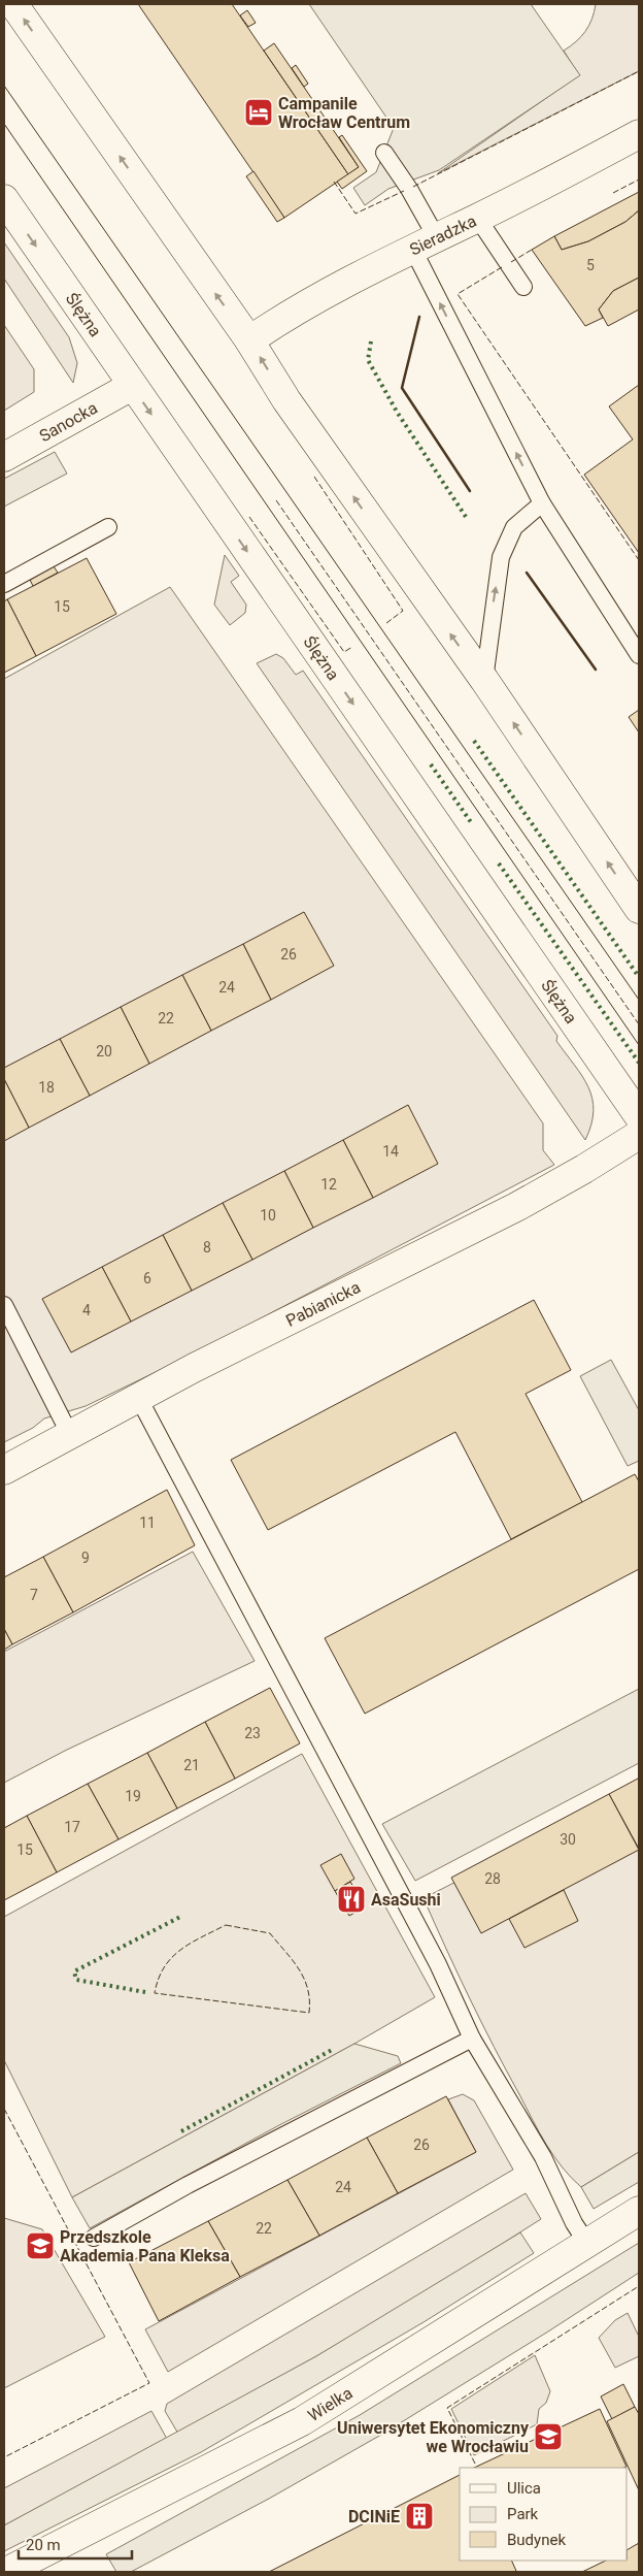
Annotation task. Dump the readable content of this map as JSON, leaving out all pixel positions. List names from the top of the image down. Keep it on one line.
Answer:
{"streets":{"main road":["Sieradzka","Ślężna","Sanocka","Pabianicka","Wielka"]},"crossings":[["Ślężna","Sanocka"]],"places":{"hotel":["Campanile Wrocław Centrum"],"restaurant":["AsaSushi"],"school or university":["Przedszkole Akademia Pana Kleksa","Uniwersytet Ekonomiczny we Wrocławiu"],"building":["DCINiE"]},"house_numbers":["5","15","26","24","22","20","18","14","12","10","8","6","4","11","9","7","23","21","19","17","30","15","28","26","24","22"],"legend":["Ulica","Park","Budynek"],"scale_bar":"20 m"}
